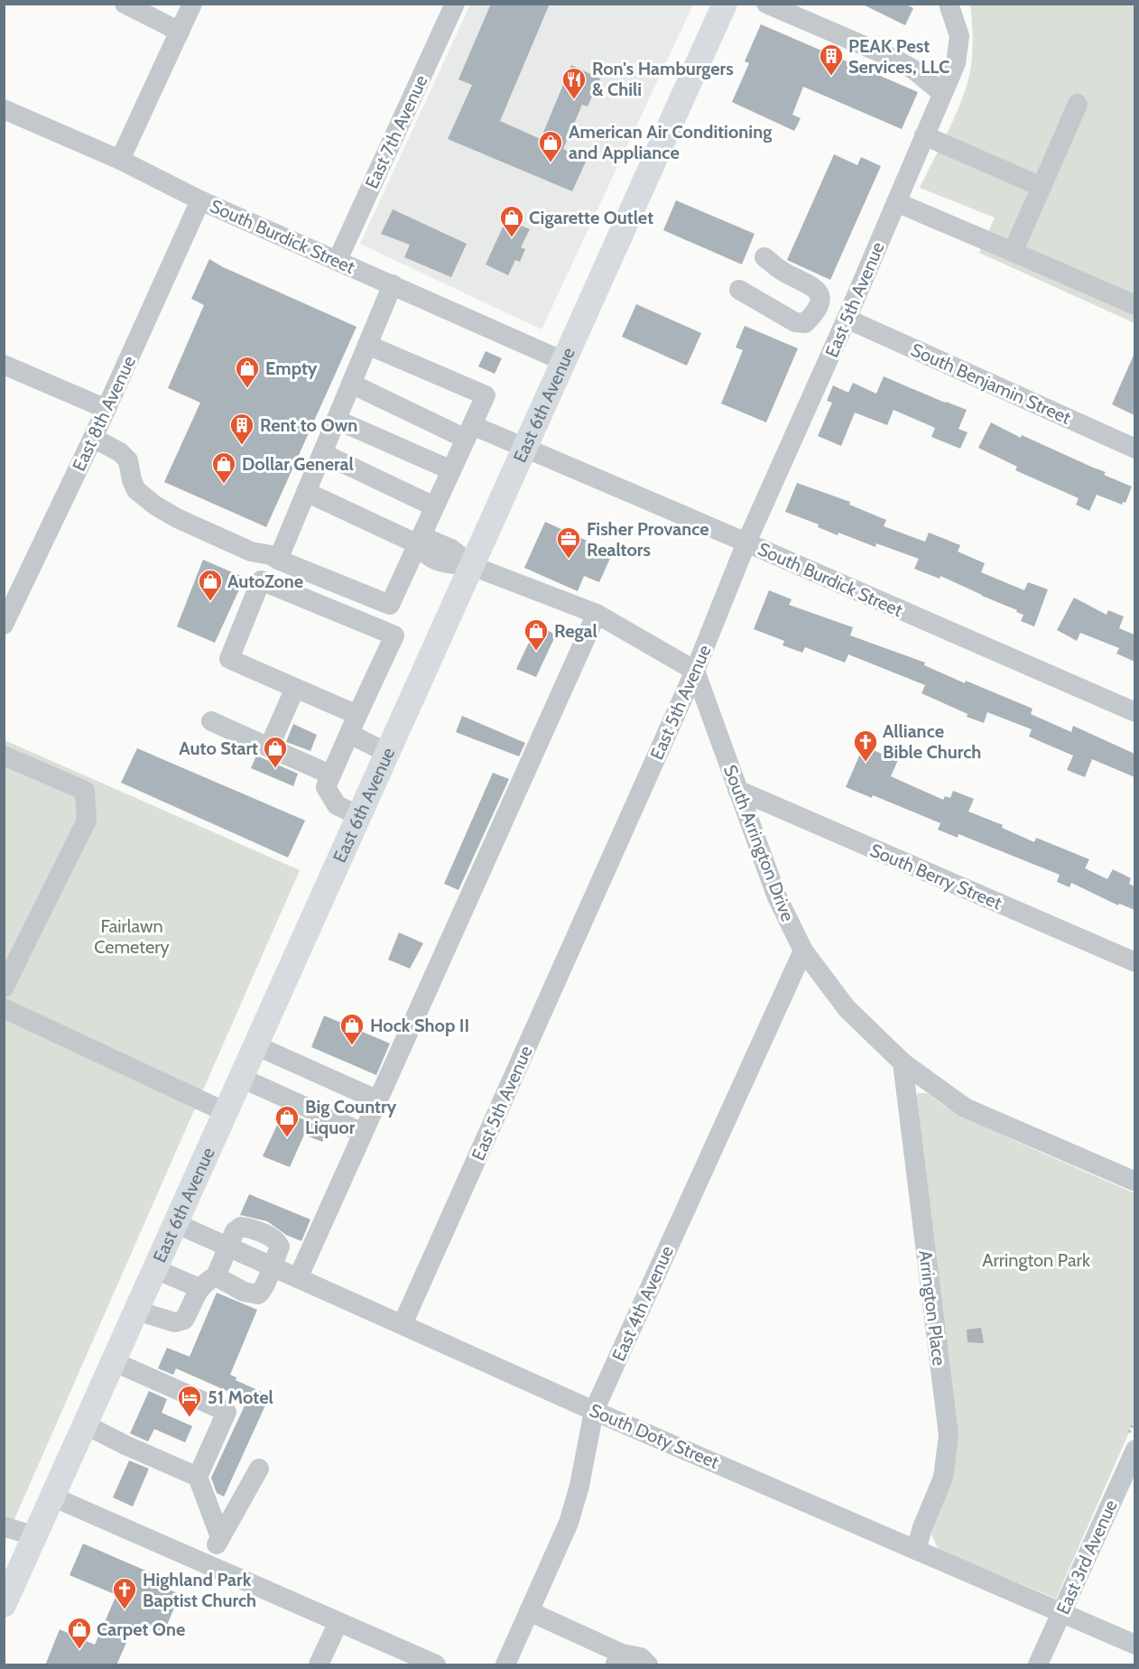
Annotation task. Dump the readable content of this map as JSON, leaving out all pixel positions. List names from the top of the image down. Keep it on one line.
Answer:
{"streets":{"main road":["East 6th Avenue"],"street":["East 7th Avenue","South Burdick Street","East 5th Avenue","South Benjamin Street","East 8th Avenue","South Arrington Drive","South Berry Street","East 4th Avenue","Arrington Place","South Doty Street","East 3rd Avenue"]},"crossings":[["East 7th Avenue","South Burdick Street"],["South Burdick Street","East 5th Avenue"],["South Burdick Street","East 6th Avenue"],["South Burdick Street","East 8th Avenue"],["East 5th Avenue","South Benjamin Street"],["East 5th Avenue","South Arrington Drive"],["East 5th Avenue","South Doty Street"],["East 6th Avenue","South Doty Street"],["South Arrington Drive","South Berry Street"],["South Arrington Drive","East 4th Avenue"],["South Arrington Drive","Arrington Place"],["East 4th Avenue","South Doty Street"],["Arrington Place","South Doty Street"],["South Doty Street","East 3rd Avenue"]],"parks":["Fairlawn Cemetery","Arrington Park"],"places":{"building":["PEAK Pest Services, LLC","Rent to Own"],"restaurant":["Ron's Hamburgers & Chili"],"shop":["American Air Conditioning and Appliance","Cigarette Outlet","Empty","Dollar General","AutoZone","Regal","Auto Start","Hock Shop II","Big Country Liquor","Carpet One"],"office":["Fisher Provance Realtors"],"church":["Alliance Bible Church","Highland Park Baptist Church"],"hotel":["51 Motel"]}}
